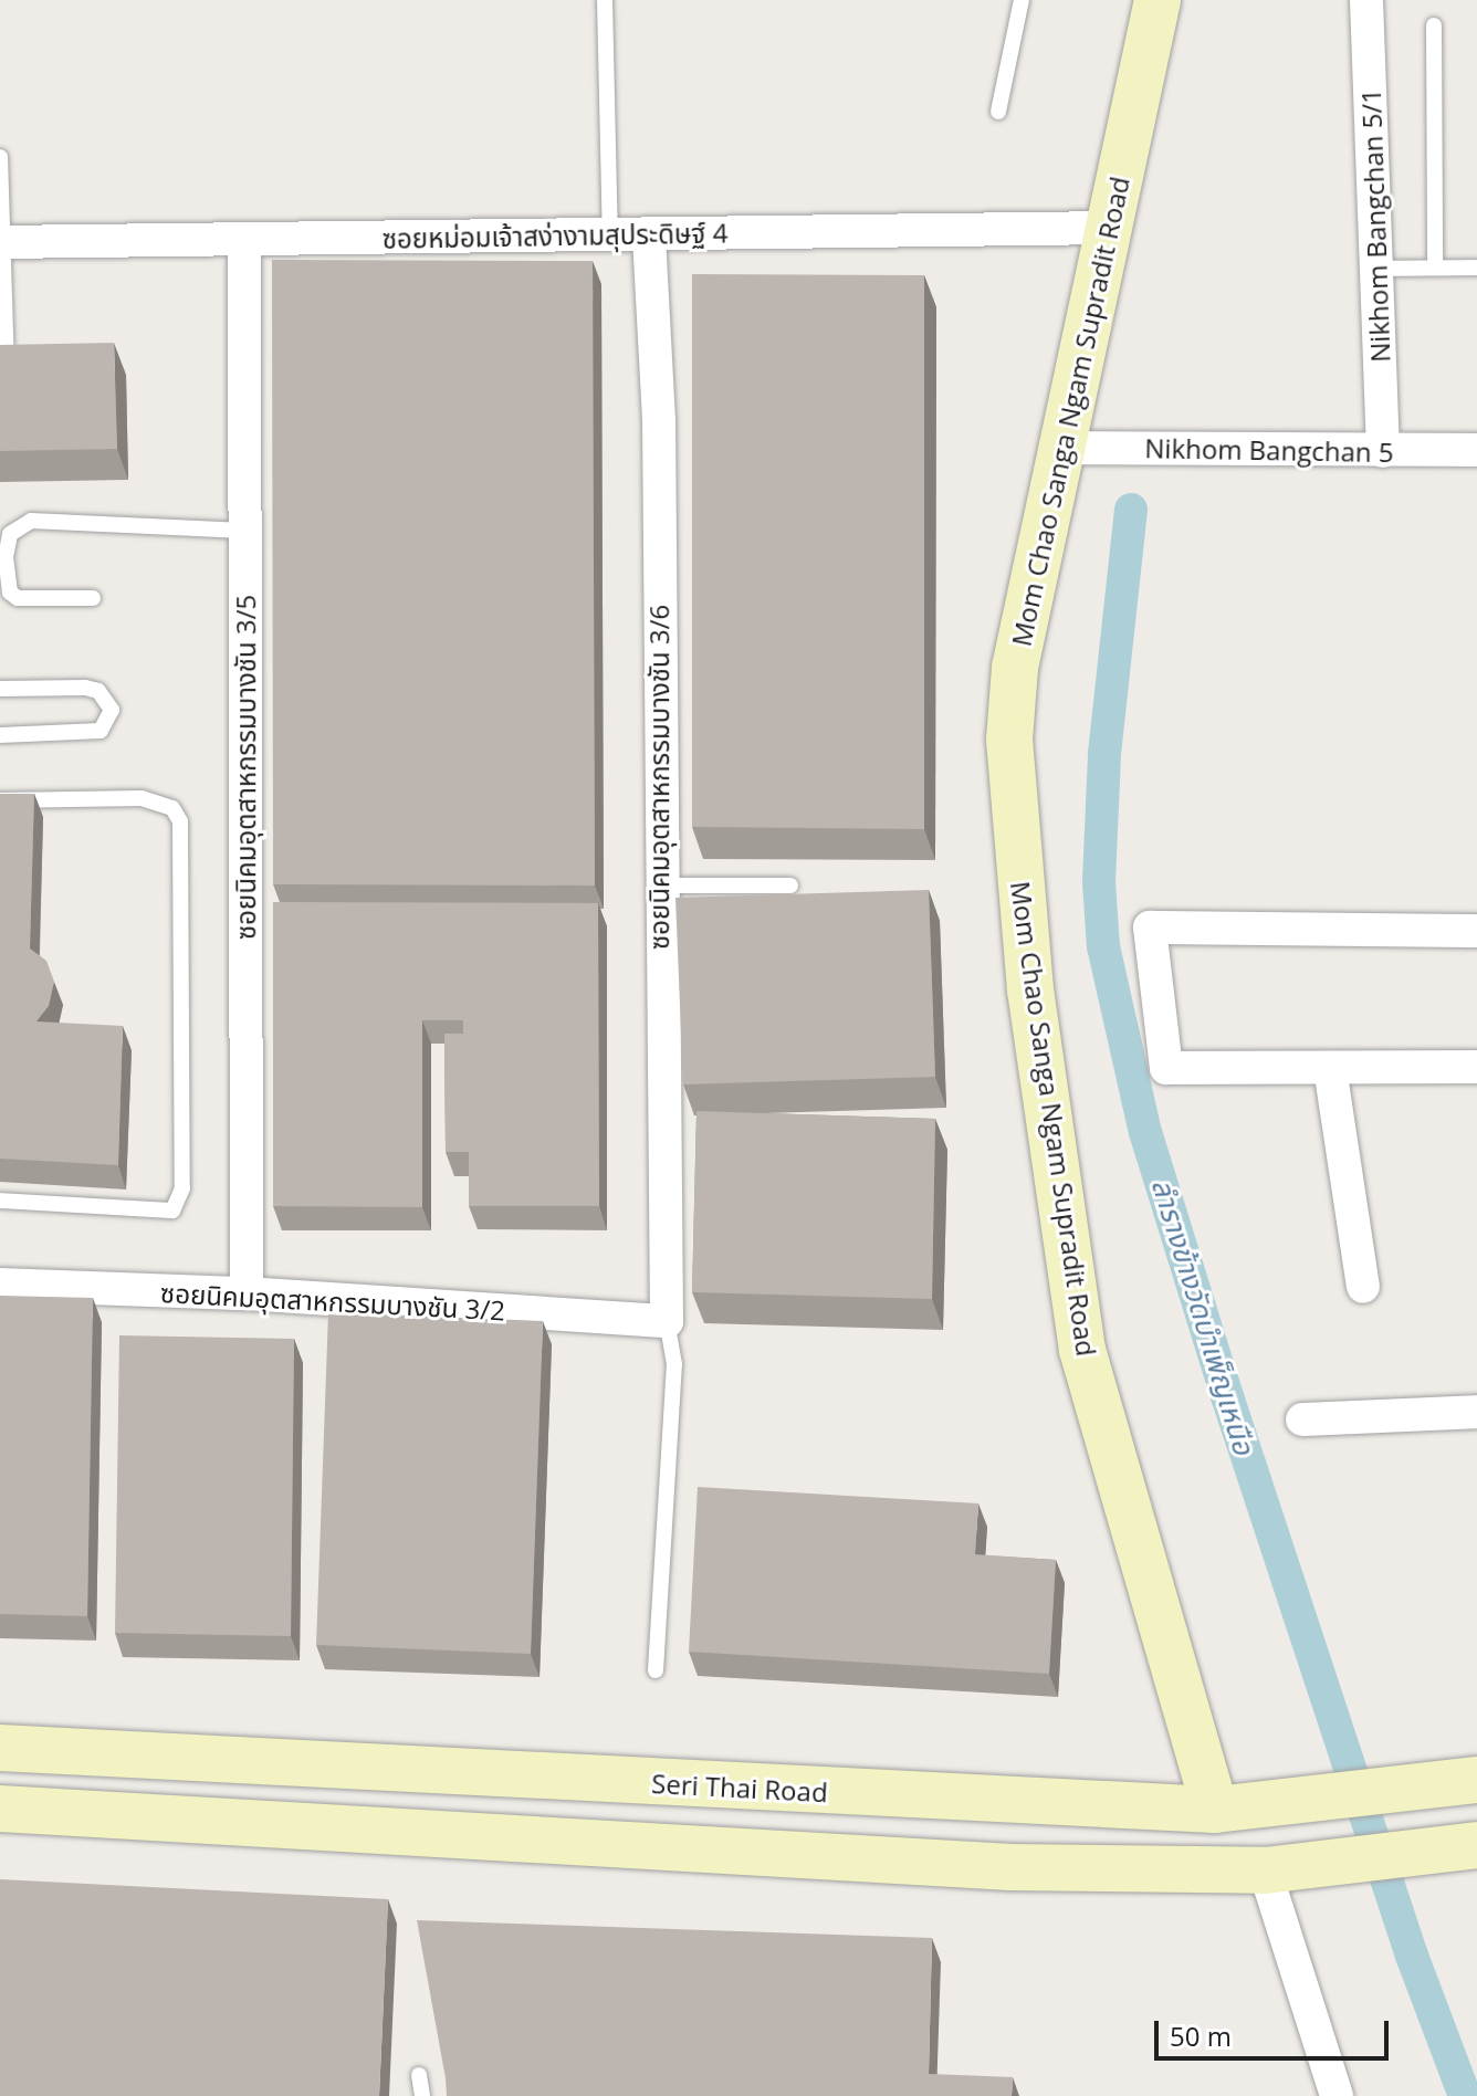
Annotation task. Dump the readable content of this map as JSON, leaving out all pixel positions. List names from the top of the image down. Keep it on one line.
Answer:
{"streets":{"main road":["Mom Chao Sanga Ngam Supradit Road","Seri Thai Road"],"street":["Nikhom Bangchan 5/1","ซอยหม่อมเจ้าสง่างามสุประดิษฐ์ 4","Nikhom Bangchan 5","ซอยนิคมอุตสาหกรรมบางชัน 3/5","ซอยนิคมอุตสาหกรรมบางชัน 3/6","ซอยนิคมอุตสาหกรรมบางชัน 3/2"]},"crossings":[["Nikhom Bangchan 5/1","Nikhom Bangchan 5"],["ซอยหม่อมเจ้าสง่างามสุประดิษฐ์ 4","Mom Chao Sanga Ngam Supradit Road"],["ซอยหม่อมเจ้าสง่างามสุประดิษฐ์ 4","ซอยนิคมอุตสาหกรรมบางชัน 3/5"],["ซอยหม่อมเจ้าสง่างามสุประดิษฐ์ 4","ซอยนิคมอุตสาหกรรมบางชัน 3/6"],["Mom Chao Sanga Ngam Supradit Road","Nikhom Bangchan 5"],["Mom Chao Sanga Ngam Supradit Road","Seri Thai Road"],["ซอยนิคมอุตสาหกรรมบางชัน 3/5","ซอยนิคมอุตสาหกรรมบางชัน 3/2"],["ซอยนิคมอุตสาหกรรมบางชัน 3/6","ซอยนิคมอุตสาหกรรมบางชัน 3/2"]],"water":["ลำรางข้างวัดบำเพ็ญเหนือ"],"scale_bar":"50 m"}
